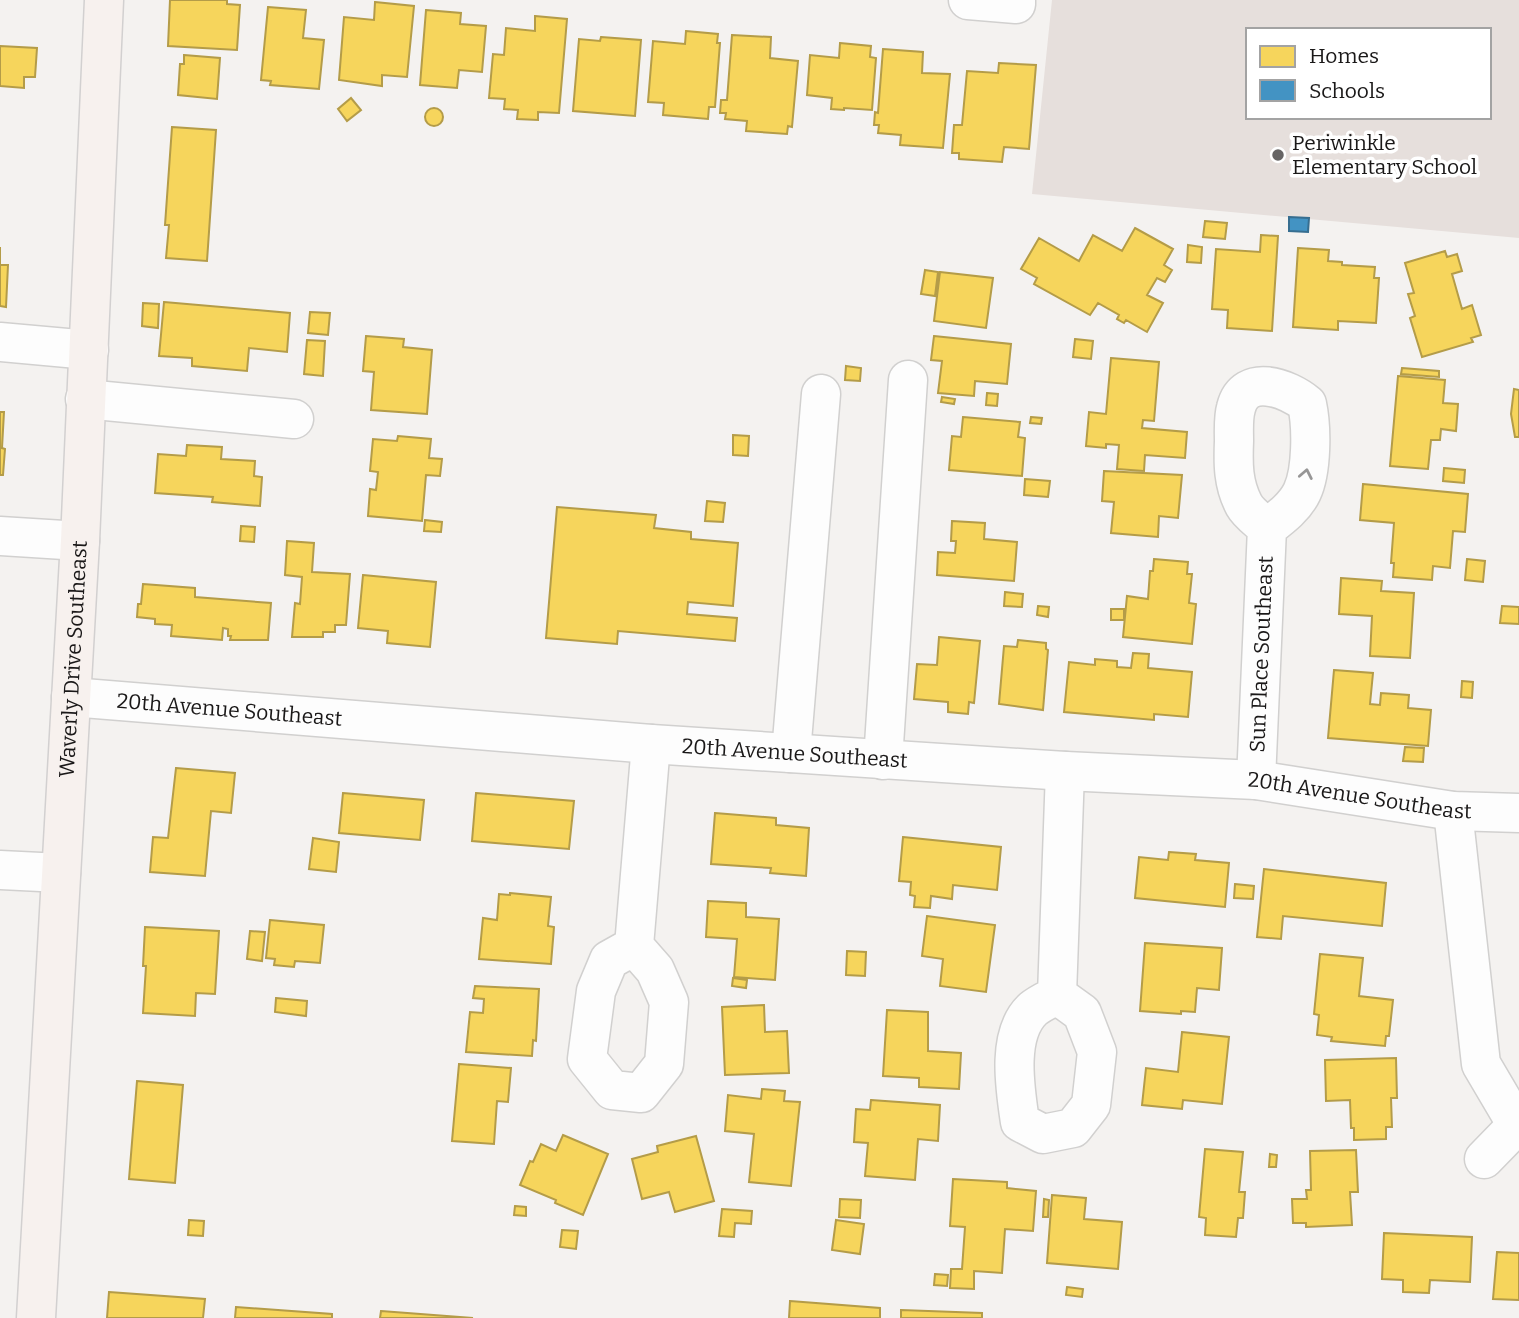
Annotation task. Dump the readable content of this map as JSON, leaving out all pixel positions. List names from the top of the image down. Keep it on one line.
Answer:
{"streets":{"main road":["Waverly Drive Southeast"],"street":["Sun Place Southeast","20th Avenue Southeast"]},"crossings":[["Sun Place Southeast","20th Avenue Southeast"],["Waverly Drive Southeast","20th Avenue Southeast"]],"places":["Periwinkle Elementary School"],"legend":["Homes","Schools"]}
